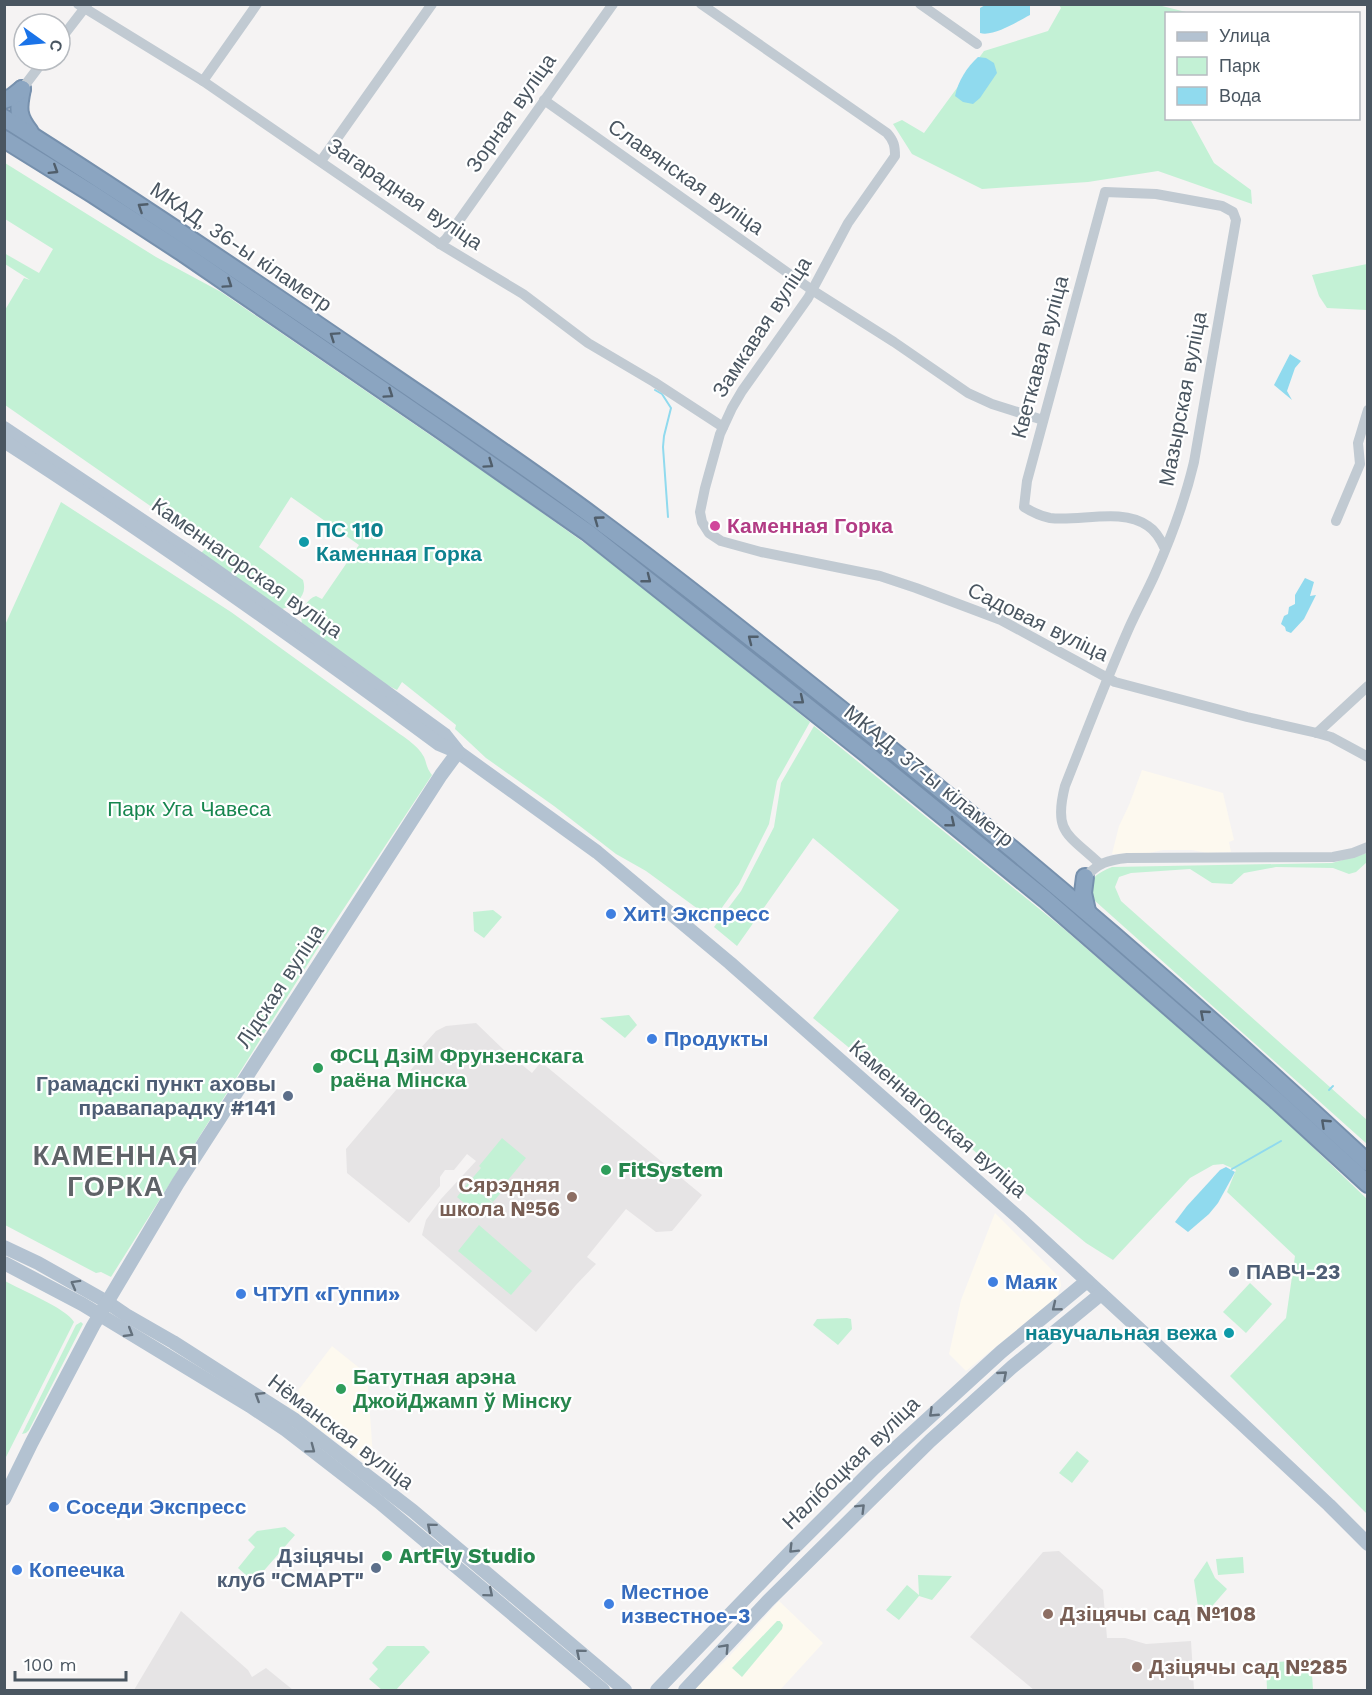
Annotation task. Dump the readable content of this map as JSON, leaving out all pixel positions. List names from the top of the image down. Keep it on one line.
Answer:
{"streets":{"highway":["МКАД, 36-ы кіламетр","МКАД, 37-ы кіламетр"],"main road":["Каменнагорская вуліца","Лідская вуліца","Нёманская вуліца","Налібоцкая вуліца"],"street":["Зорная вуліца","Славянская вуліца","Загарадная вуліца","Замкавая вуліца","Кветкавая вуліца","Мазырская вуліца","Садовая вуліца"]},"crossings":[["Зорная вуліца","Славянская вуліца"],["Зорная вуліца","Загарадная вуліца"],["Славянская вуліца","Замкавая вуліца"],["Славянская вуліца","Кветкавая вуліца"],["Загарадная вуліца","Замкавая вуліца"],["МКАД, 36-ы кіламетр","МКАД, 37-ы кіламетр"],["Замкавая вуліца","Садовая вуліца"],["Кветкавая вуліца","Мазырская вуліца"],["Мазырская вуліца","Садовая вуліца"],["Каменнагорская вуліца","Лідская вуліца"],["Каменнагорская вуліца","Налібоцкая вуліца"],["Лідская вуліца","Нёманская вуліца"]],"districts":["КАМЕННАЯ ГОРКА"],"parks":["Парк Уга Чавеса"],"places":["Каменная Горка","ПС 110 Каменная Горка","Хит! Экспресс","Продукты","ФСЦ ДзіМ Фрунзенскага раёна Мінска","Грамадскі пункт аховы правапарадку #141","FitSystem","Сярэдняя школа №56","ПАВЧ-23","Маяк","ЧТУП «Гуппи»","навучальная вежа","Батутная арэна ДжойДжамп ў Мінску","Соседи Экспресс","ArtFly Studio","Дзіцячы клуб \"СМАРТ\"","Копеечка","Местное известное-3","Дзіцячы сад №108","Дзіцячы сад №285"],"legend":["Улица","Парк","Вода"],"scale_bar":"100 m","north":"right"}
